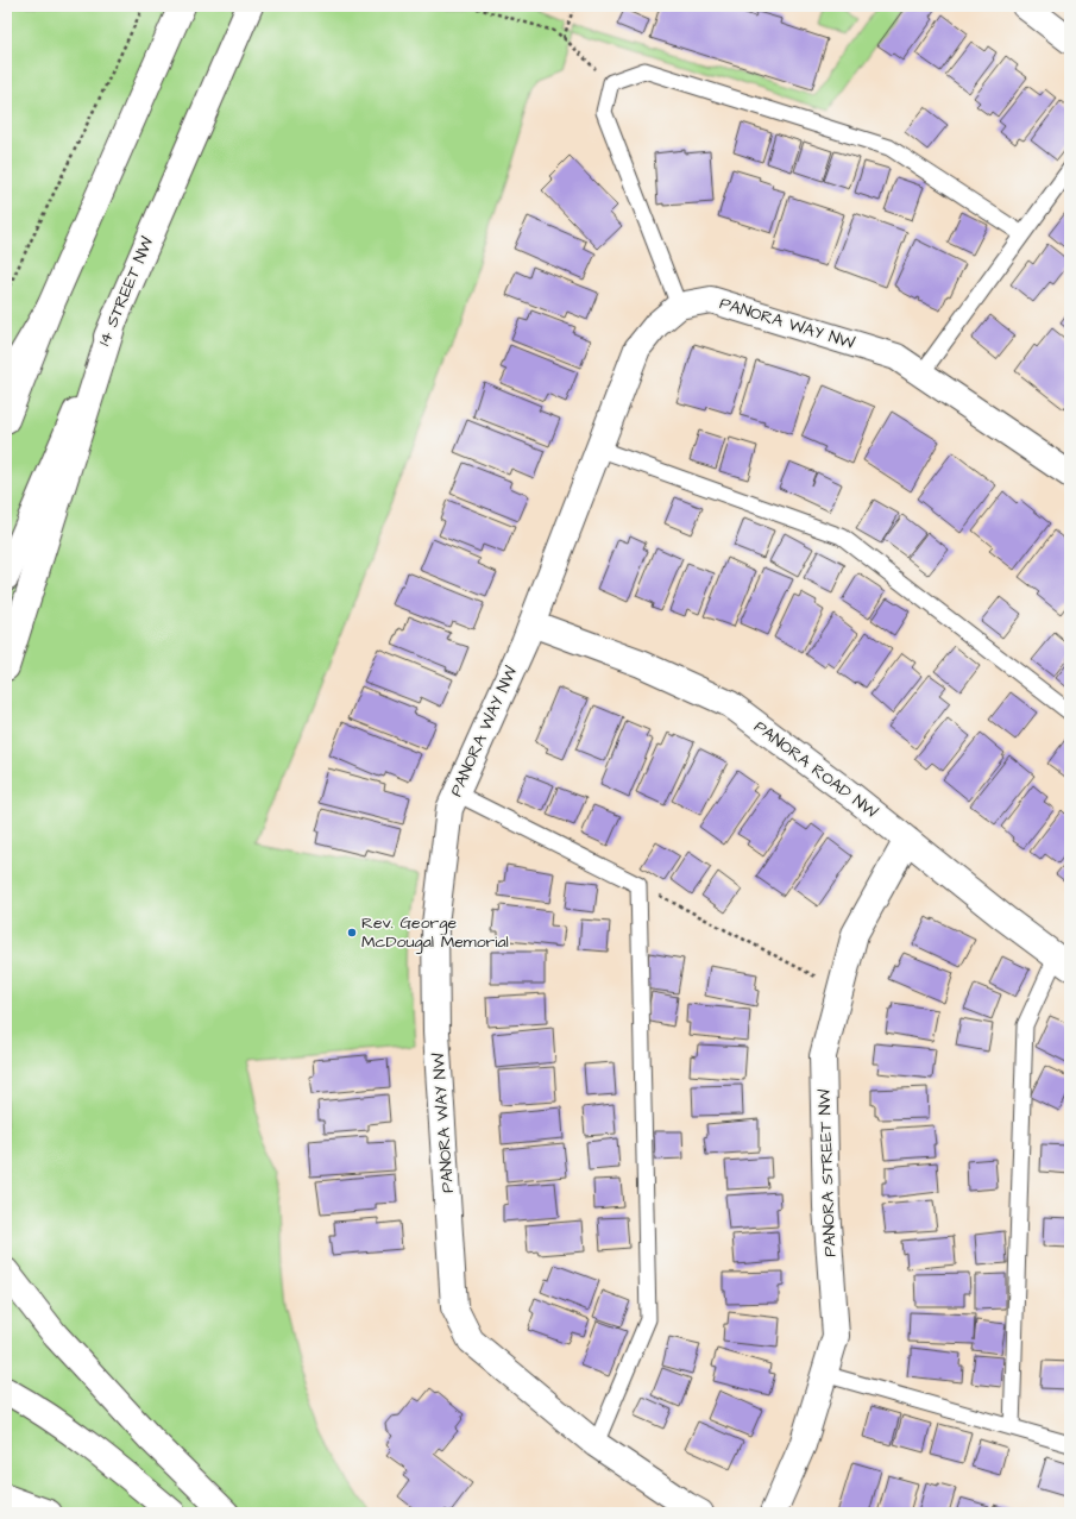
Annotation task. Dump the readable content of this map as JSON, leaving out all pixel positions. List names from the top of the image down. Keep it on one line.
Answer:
{"streets":{"main road":["14 STREET NW","PANORA WAY NW","PANORA ROAD NW","PANORA STREET NW"]},"crossings":[["PANORA WAY NW","PANORA ROAD NW"],["PANORA ROAD NW","PANORA STREET NW"]],"places":["Rev. George McDougal Memorial"]}
